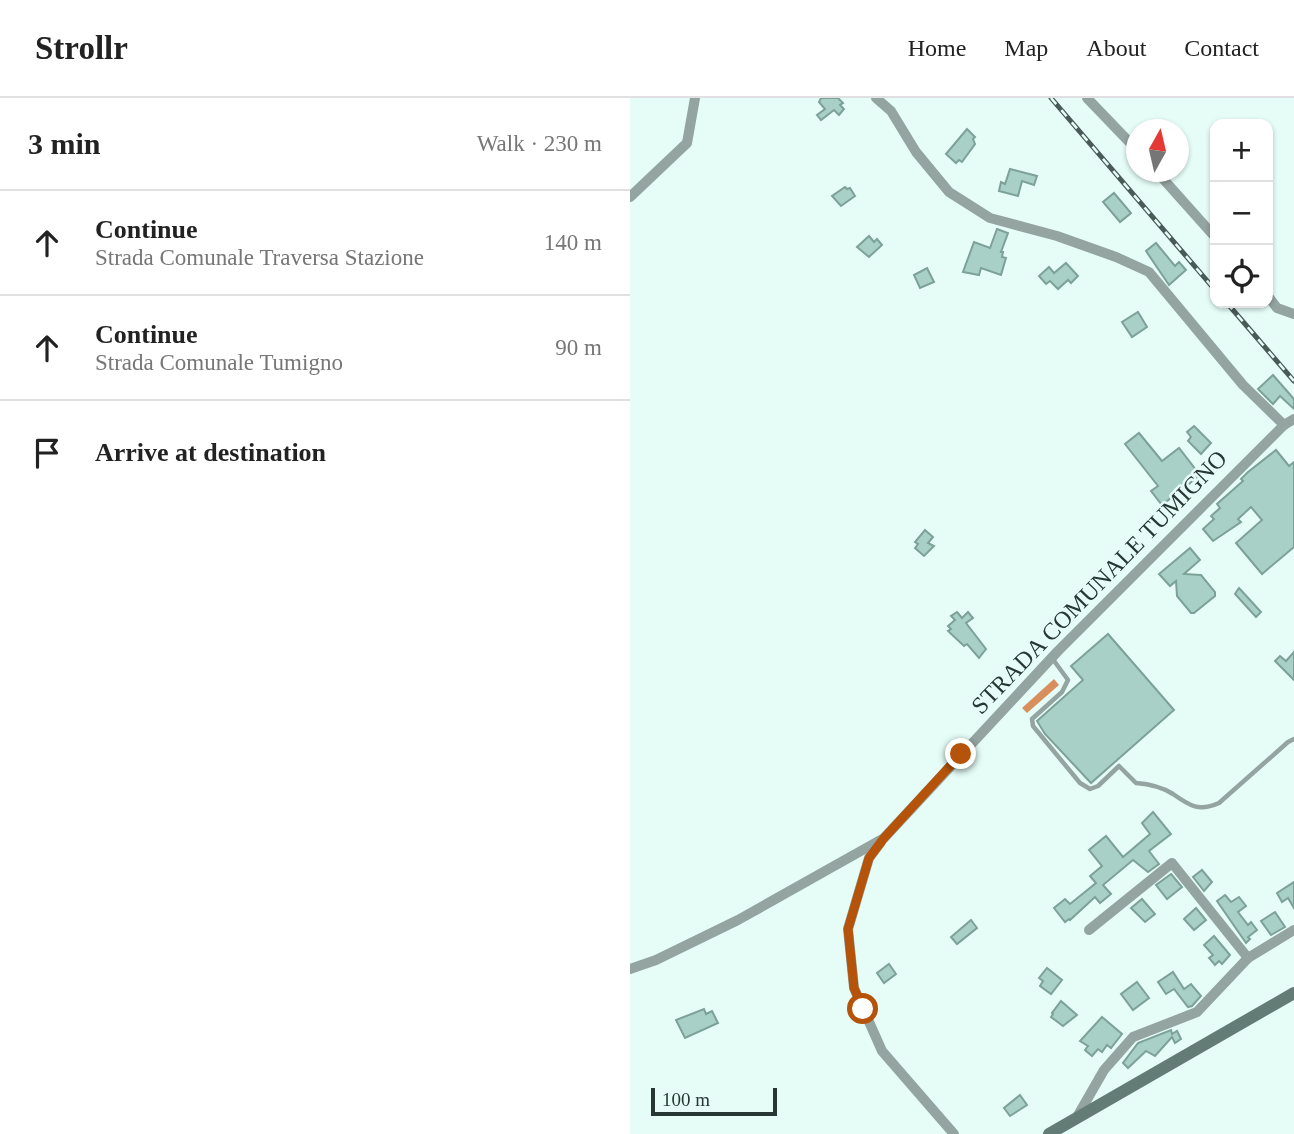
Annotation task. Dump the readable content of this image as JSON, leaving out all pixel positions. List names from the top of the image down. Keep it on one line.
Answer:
{"streets":{"street":["STRADA COMUNALE TUMIGNO"]},"scale_bar":"100 m","north":"top","page":{"header":"Strollr","nav":["Home","Map","About","Contact"],"heading":["3 min","Walk · 230 m"],"map_buttons":["+","−"],"list":[["Continue","Strada Comunale Traversa Stazione","140 m"],["Continue","Strada Comunale Tumigno","90 m"],"Arrive at destination"],"scale":"100 m"}}
